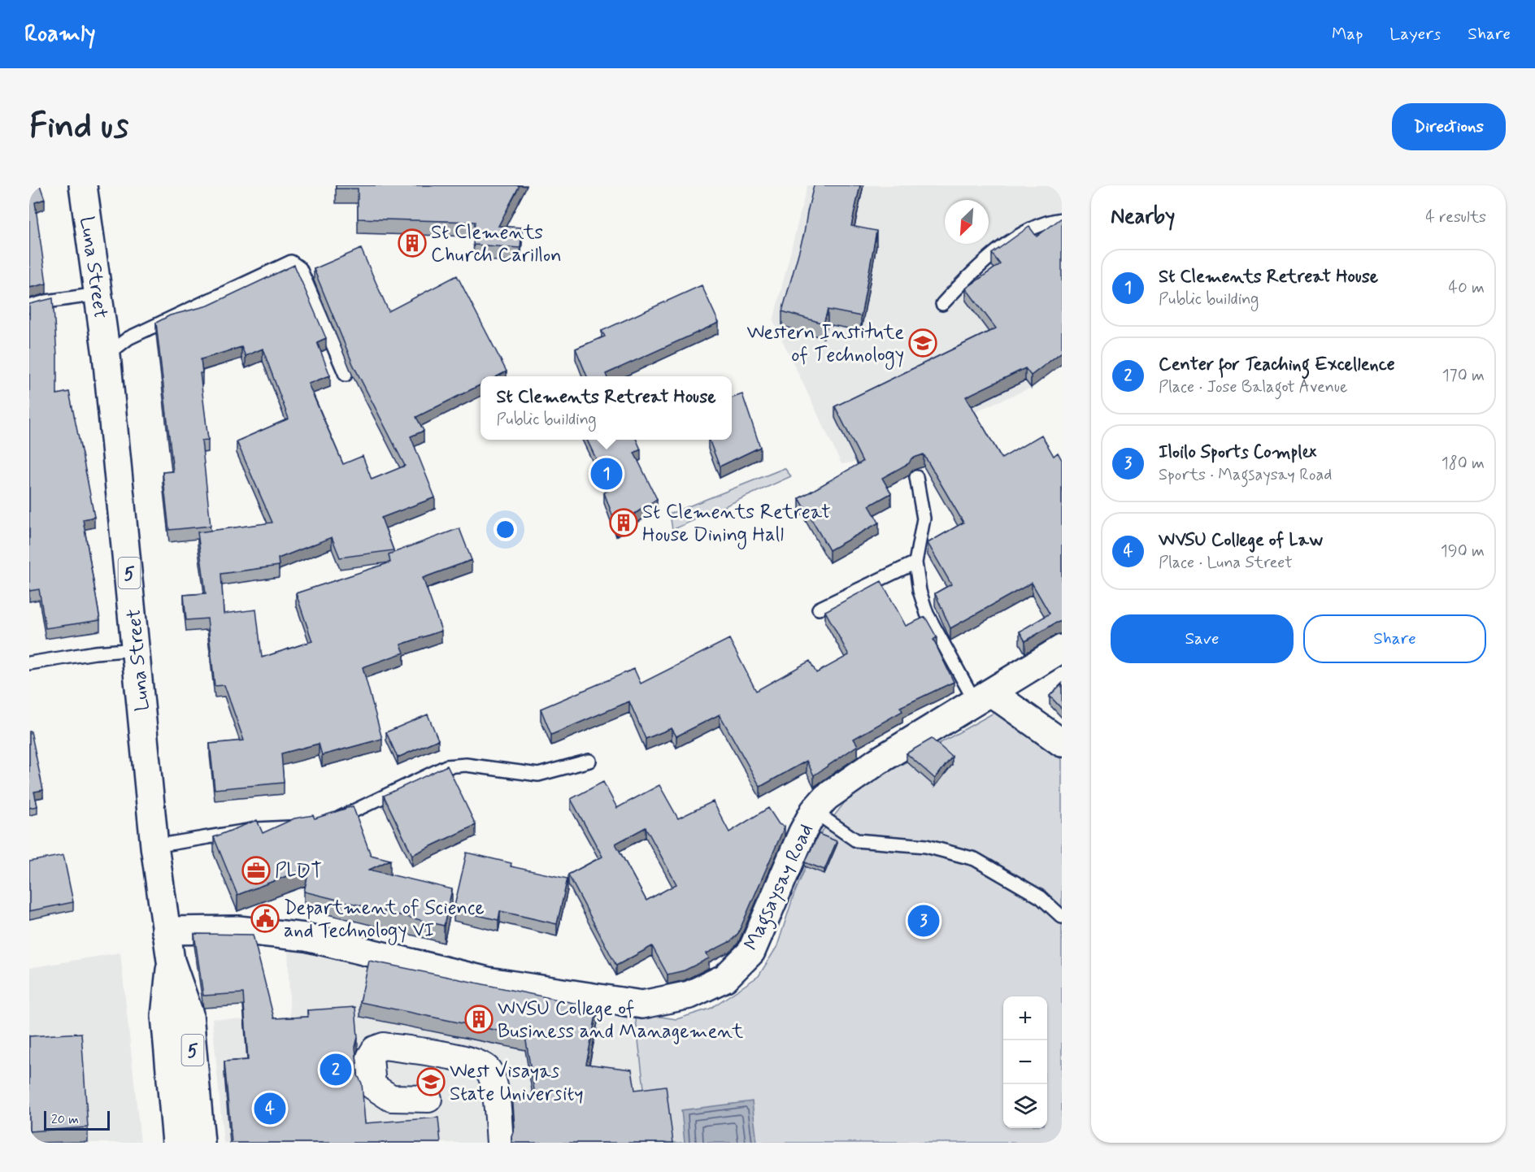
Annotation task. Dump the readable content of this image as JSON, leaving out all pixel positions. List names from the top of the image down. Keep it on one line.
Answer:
{"streets":{"main road":["Luna Street","5","Magsaysay Road"]},"crossings":[["Luna Street","Magsaysay Road"]],"places":{"building":["St Clements Church Carillon","St Clements Retreat House Dining Hall","WVSU College of Business and Management"],"school or university":["Western Institute of Technology","West Visayas State University"],"office":["PLDT"],"public building":["Department of Science and Technology VI"]},"scale_bar":"20 m","north":"bottom left","page":{"header":"Roamly","nav":["Map","Layers","Share"],"buttons":["Directions",["Save","Share"]],"title":"Find us","heading":["Nearby","4 results"],"list":[{"mark":"1","name":"St Clements Retreat House","note":"Public building","value":"40 m"},{"mark":"2","name":"Center for Teaching Excellence","note":"Place · Jose Balagot Avenue","value":"170 m"},{"mark":"3","name":"Iloilo Sports Complex","note":"Sports · Magsaysay Road","value":"180 m"},{"mark":"4","name":"WVSU College of Law","note":"Place · Luna Street","value":"190 m"}],"popup":["St Clements Retreat House","Public building"],"pins":["1","3","2","4"],"map_buttons":["+","−"],"scale":"20 m"}}
